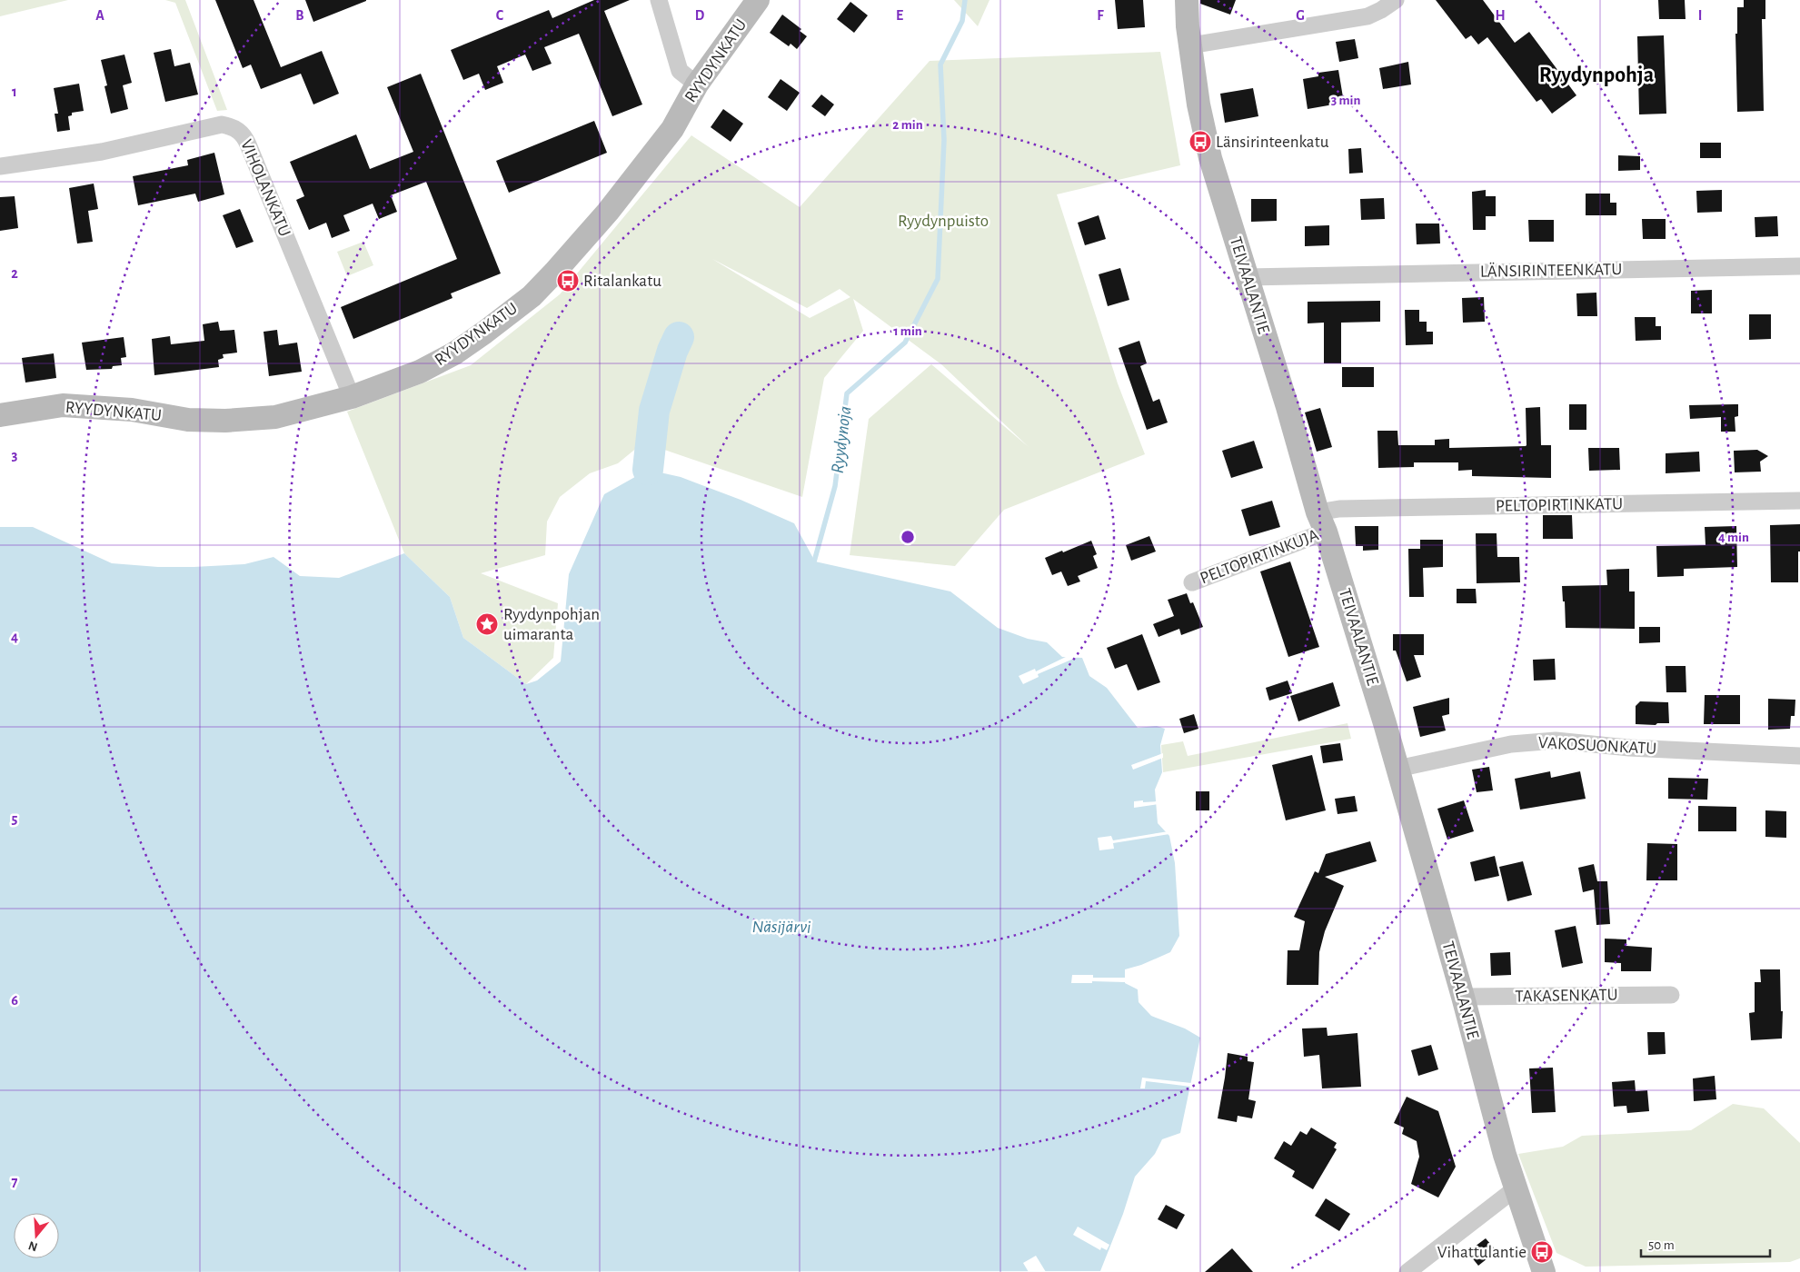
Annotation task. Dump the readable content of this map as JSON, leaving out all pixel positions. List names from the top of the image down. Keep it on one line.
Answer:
{"streets":{"main road":["RYYDYNKATU","TEIVAALANTIE"],"street":["VIHOLANKATU","LÄNSIRINTEENKATU","PELTOPIRTINKATU","PELTOPIRTINKUJA","VAKOSUONKATU","TAKASENKATU"]},"crossings":[["RYYDYNKATU","VIHOLANKATU"],["LÄNSIRINTEENKATU","TEIVAALANTIE"],["TEIVAALANTIE","PELTOPIRTINKATU"],["TEIVAALANTIE","PELTOPIRTINKUJA"],["TEIVAALANTIE","VAKOSUONKATU"],["TEIVAALANTIE","TAKASENKATU"],["PELTOPIRTINKATU","PELTOPIRTINKUJA"]],"districts":["Ryydynpohja"],"water":["Ryydynoja","Näsijärvi"],"parks":["Ryydynpuisto"],"places":{"bus stop":["Länsirinteenkatu","Ritalankatu","Vihattulantie"],"place":["Ryydynpohjan uimaranta"]},"scale_bar":"50 m","north":"bottom","grid":{"columns":["A","B","C","D","E","F","G","H","I"],"rows":["1","2","3","4","5","6","7"]},"rings":["3 min","2 min","1 min","4 min"]}
